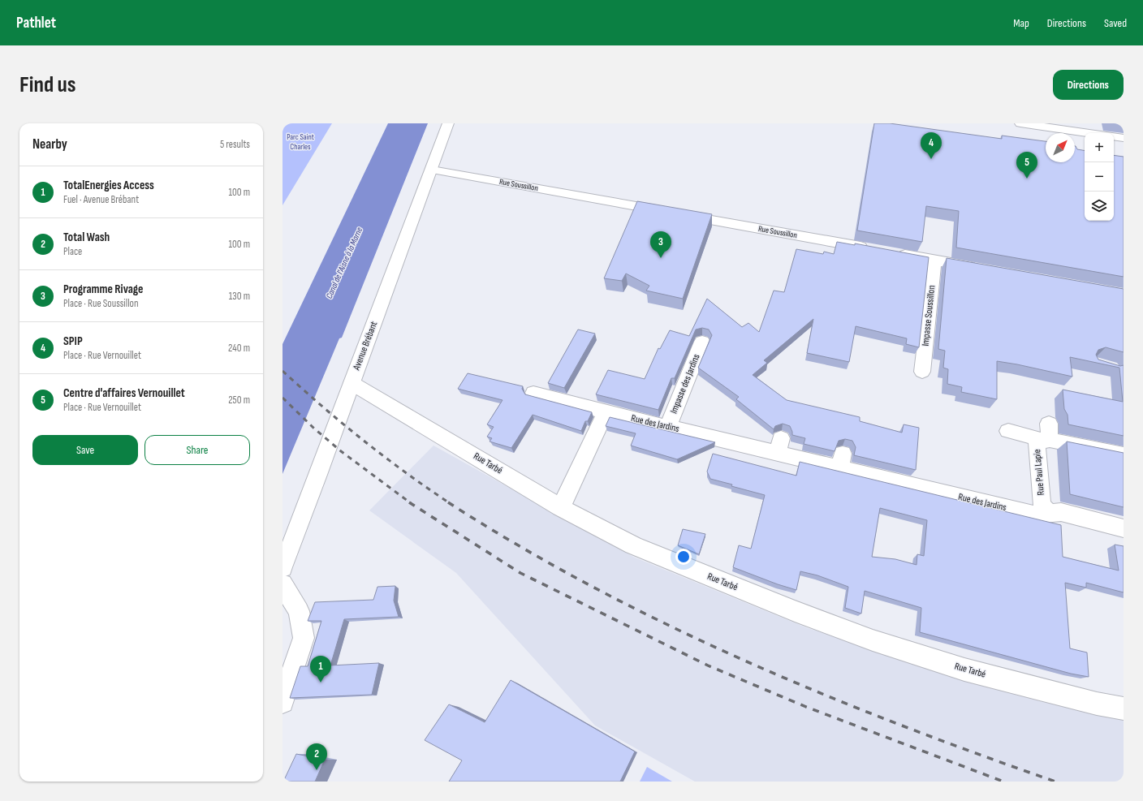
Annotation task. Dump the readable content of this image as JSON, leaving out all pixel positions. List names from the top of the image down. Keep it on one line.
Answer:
{"streets":{"street":["Rue Soussillon","Impasse Soussillon","Avenue Brébant","Impasse des Jardins","Rue des Jardins","Rue Tarbé","Rue Paul Lapie"]},"crossings":[["Rue Soussillon","Avenue Brébant"],["Avenue Brébant","Rue Tarbé"],["Impasse des Jardins","Rue des Jardins"],["Rue des Jardins","Rue Paul Lapie"]],"water":["Canal de l'Aisne à la Marne"],"parks":["Parc Saint Charles"],"north":"top right","page":{"header":"Pathlet","nav":["Map","Directions","Saved"],"buttons":["Directions",["Save","Share"]],"title":"Find us","heading":["Nearby","5 results"],"pins":["4","5","3","1","2"],"map_buttons":["+","−"],"list":[{"mark":"1","name":"TotalEnergies Access","note":"Fuel · Avenue Brébant","value":"100 m"},{"mark":"2","name":"Total Wash","note":"Place","value":"100 m"},{"mark":"3","name":"Programme Rivage","note":"Place · Rue Soussillon","value":"130 m"},{"mark":"4","name":"SPIP","note":"Place · Rue Vernouillet","value":"240 m"},{"mark":"5","name":"Centre d'affaires Vernouillet","note":"Place · Rue Vernouillet","value":"250 m"}]}}
